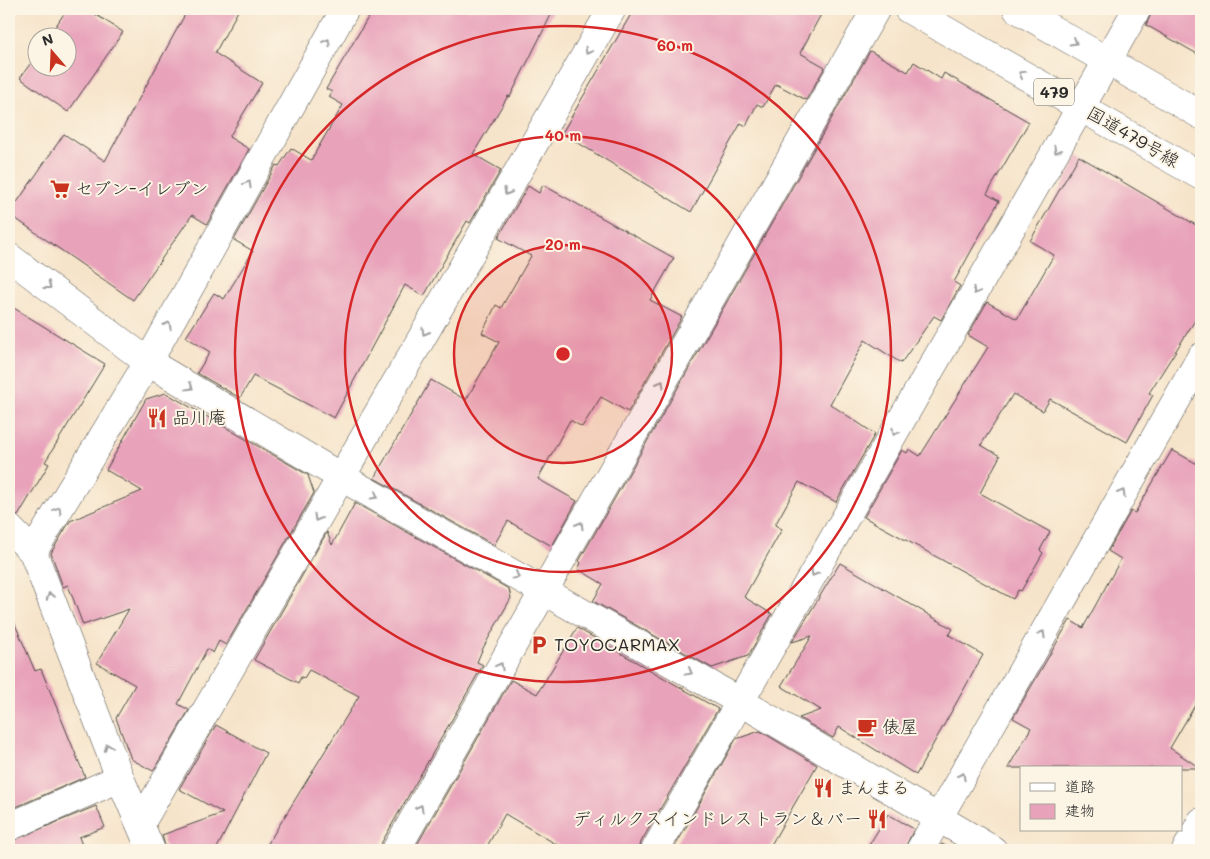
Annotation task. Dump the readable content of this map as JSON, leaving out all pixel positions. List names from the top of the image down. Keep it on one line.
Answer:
{"streets":{"main road":["479","国道479号線"]},"places":{"supermarket":["セブン-イレブン"],"restaurant":["品川庵","まんまる","ディルクスインドレストラン＆バー"],"parking":["TOYOCARMAX"],"cafe":["俵屋"]},"legend":["道路","建物"],"north":"top","rings":["60 m","40 m","20 m"]}
